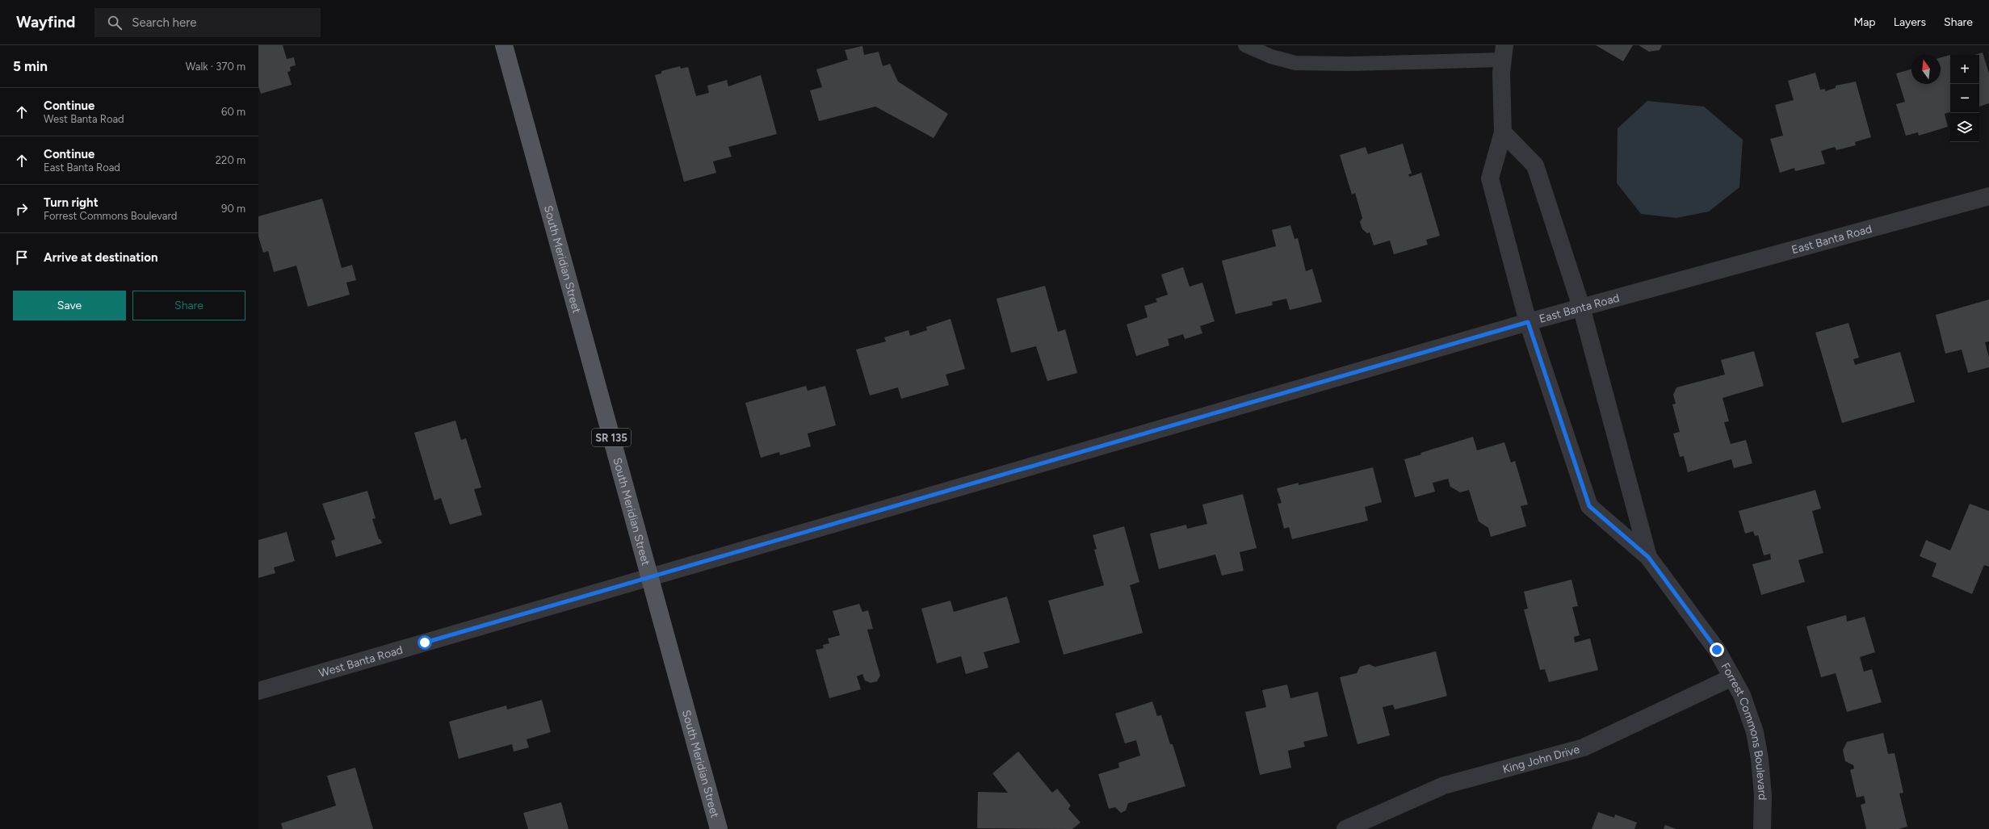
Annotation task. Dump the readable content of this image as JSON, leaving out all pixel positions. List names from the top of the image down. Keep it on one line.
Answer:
{"streets":{"main road":["South Meridian Street","SR 135"],"street":["East Banta Road","West Banta Road","Forrest Commons Boulevard","King John Drive"]},"crossings":[["East Banta Road","South Meridian Street"],["East Banta Road","West Banta Road"],["East Banta Road","Forrest Commons Boulevard"],["South Meridian Street","West Banta Road"],["Forrest Commons Boulevard","King John Drive"]],"north":"top","page":{"header":"Wayfind","search":"Search here","nav":["Map","Layers","Share"],"heading":["5 min","Walk · 370 m"],"map_buttons":["+","−"],"list":[["Continue","West Banta Road","60 m"],["Continue","East Banta Road","220 m"],["Turn right","Forrest Commons Boulevard","90 m"],"Arrive at destination"],"buttons":["Save","Share"]}}
